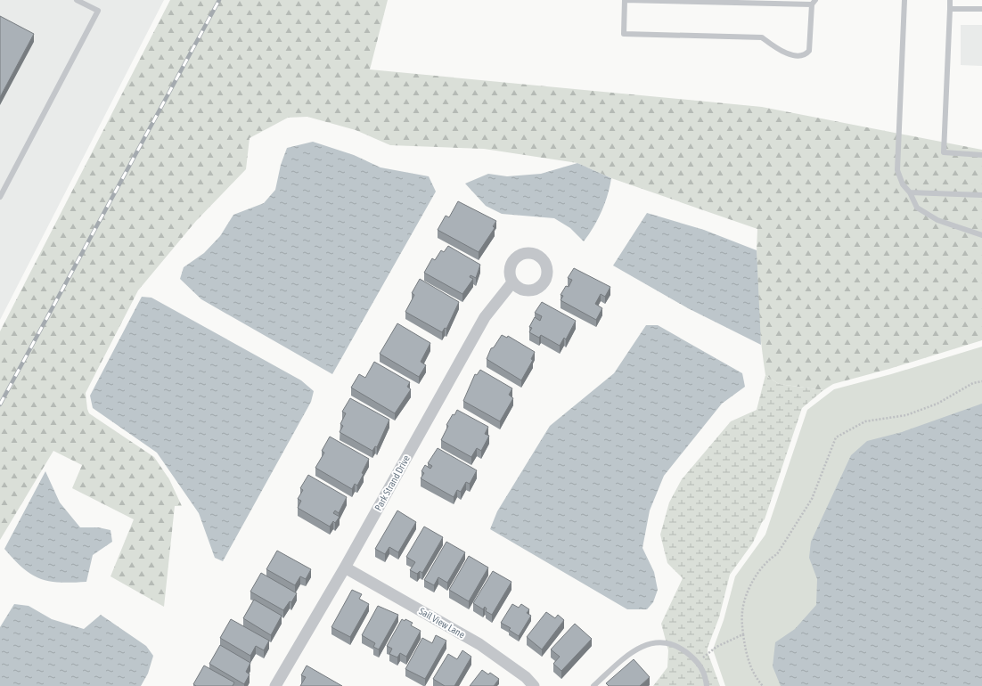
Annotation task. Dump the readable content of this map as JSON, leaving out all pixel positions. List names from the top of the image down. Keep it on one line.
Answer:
{"streets":{"street":["Park Strand Drive","Sail View Lane"]},"crossings":[["Park Strand Drive","Sail View Lane"]]}
